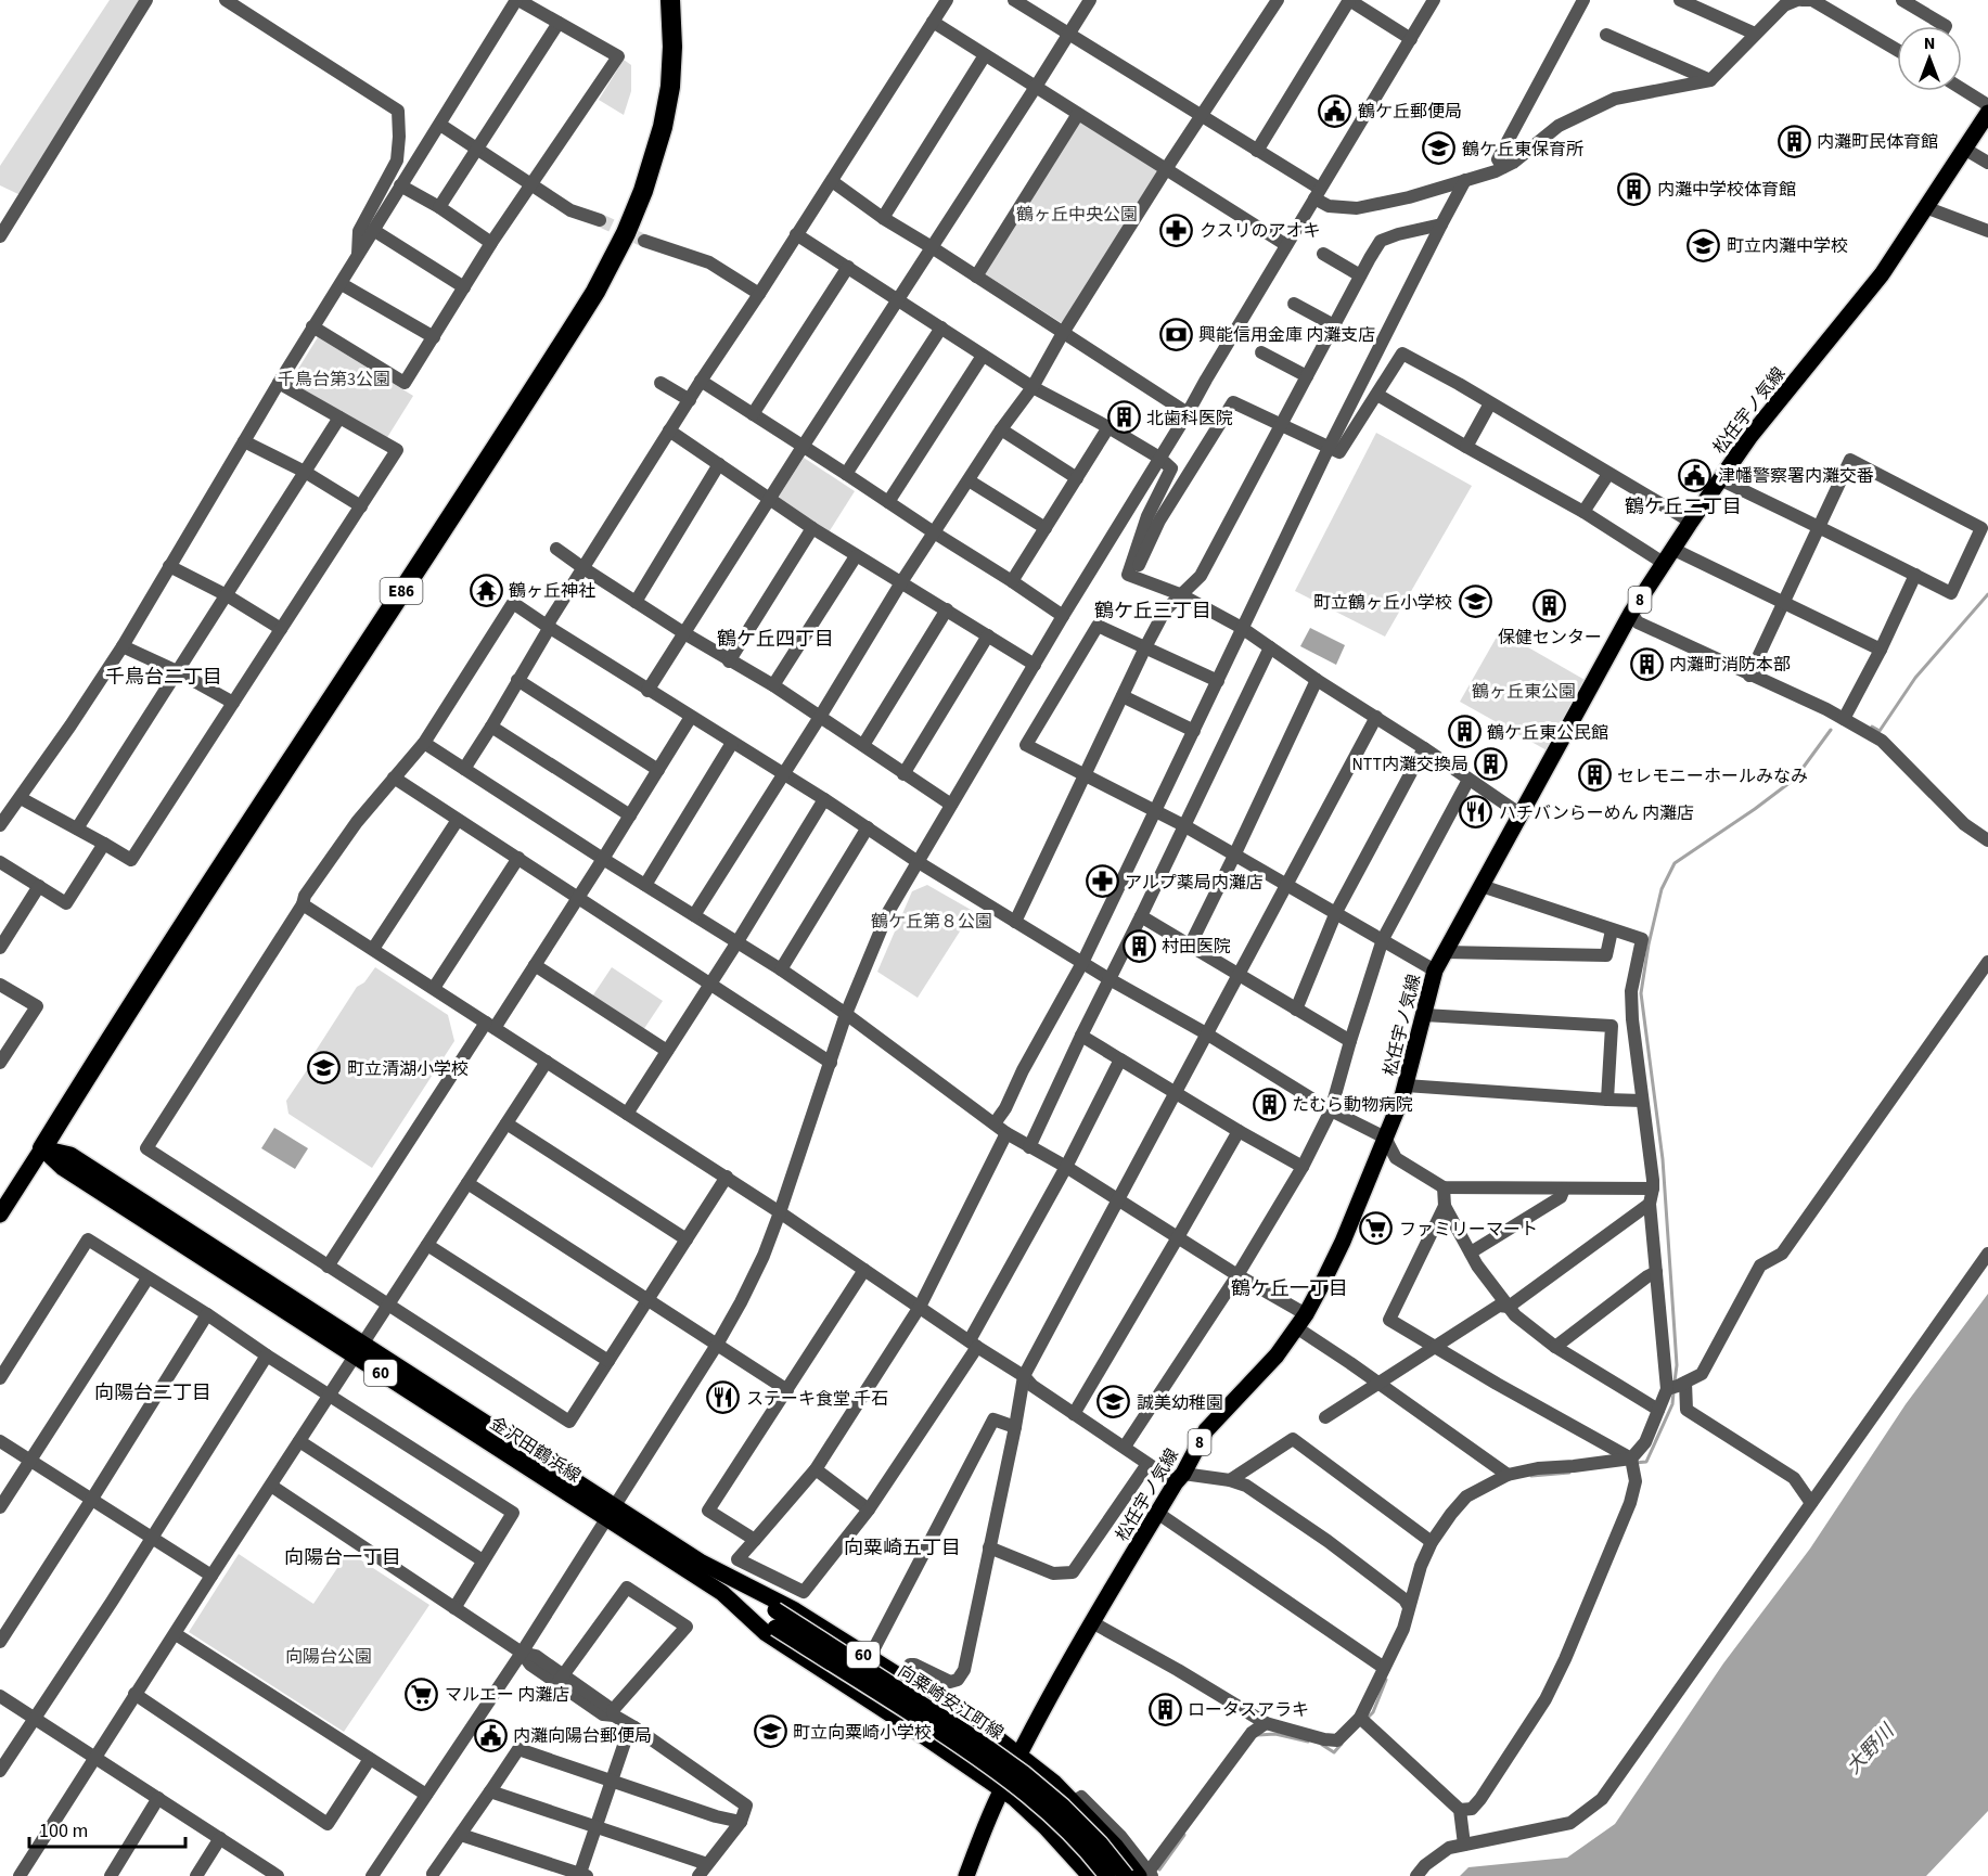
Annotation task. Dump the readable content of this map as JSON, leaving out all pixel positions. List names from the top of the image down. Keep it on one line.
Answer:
{"streets":{"highway":["E86"],"main road":["松任宇ノ気線","8","60","金沢田鶴浜線","向粟崎安江町線"]},"crossings":[["松任宇ノ気線","金沢田鶴浜線"],["E86","金沢田鶴浜線"],["金沢田鶴浜線","向粟崎安江町線"]],"districts":["鶴ケ丘二丁目","鶴ケ丘三丁目","鶴ケ丘四丁目","千鳥台二丁目","鶴ケ丘一丁目","向陽台二丁目","向粟崎五丁目","向陽台一丁目"],"water":["大野川"],"parks":["鶴ヶ丘中央公園","千鳥台第3公園","鶴ヶ丘東公園","鶴ケ丘第８公園","向陽台公園"],"places":{"public building":["鶴ケ丘郵便局","津幡警察署内灘交番","内灘向陽台郵便局"],"building":["内灘町民体育館","内灘中学校体育館","北歯科医院","保健センター","内灘町消防本部","鶴ケ丘東公民館","NTT内灘交換局","セレモニーホールみなみ","村田医院","たむら動物病院","ロータスアラキ"],"school or university":["鶴ケ丘東保育所","町立内灘中学校","町立鶴ヶ丘小学校","町立清湖小学校","誠美幼稚園","町立向粟崎小学校"],"pharmacy":["クスリのアオキ","アルプ薬局内灘店"],"bank":["興能信用金庫 内灘支店"],"temple":["鶴ヶ丘神社"],"restaurant":["ハチバンらーめん 内灘店","ステーキ食堂 千石"],"supermarket":["ファミリーマート","マルエー 内灘店"]},"scale_bar":"100 m","north":"top"}
